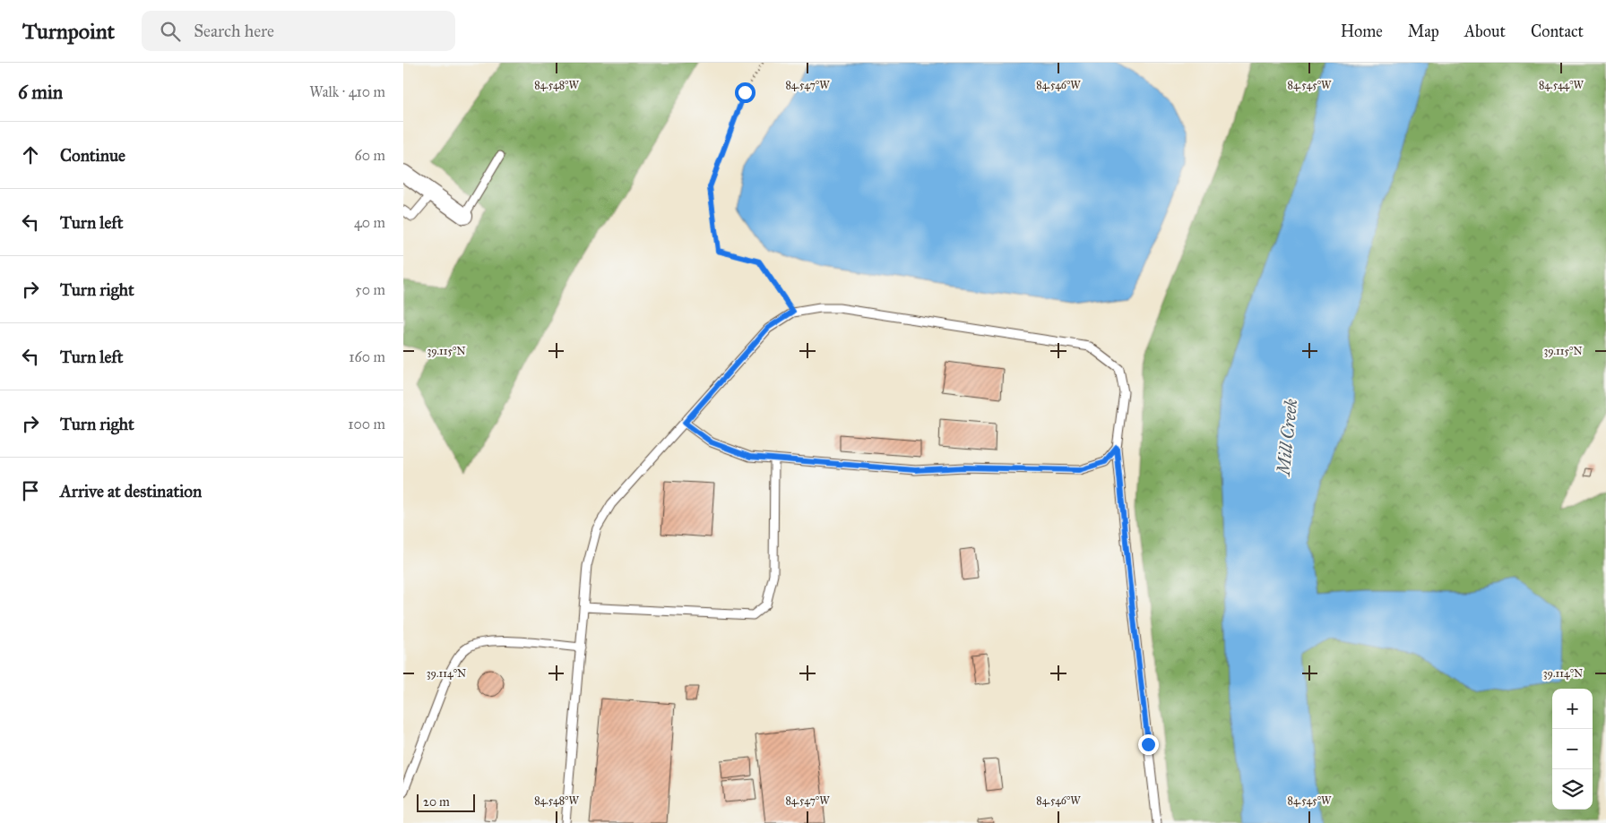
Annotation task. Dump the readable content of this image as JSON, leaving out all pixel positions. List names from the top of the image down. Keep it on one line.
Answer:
{"water":["Mill Creek"],"scale_bar":"20 m","page":{"header":"Turnpoint","search":"Search here","nav":["Home","Map","About","Contact"],"heading":["6 min","Walk · 410 m"],"list":[["Continue","60 m"],["Turn left","40 m"],["Turn right","50 m"],["Turn left","160 m"],["Turn right","100 m"],"Arrive at destination"],"map_buttons":["+","−"],"scale":"20 m"},"coordinates":["84.548°W","84.547°W","84.546°W","84.545°W","84.544°W","39.115°N","39.114°N"]}
